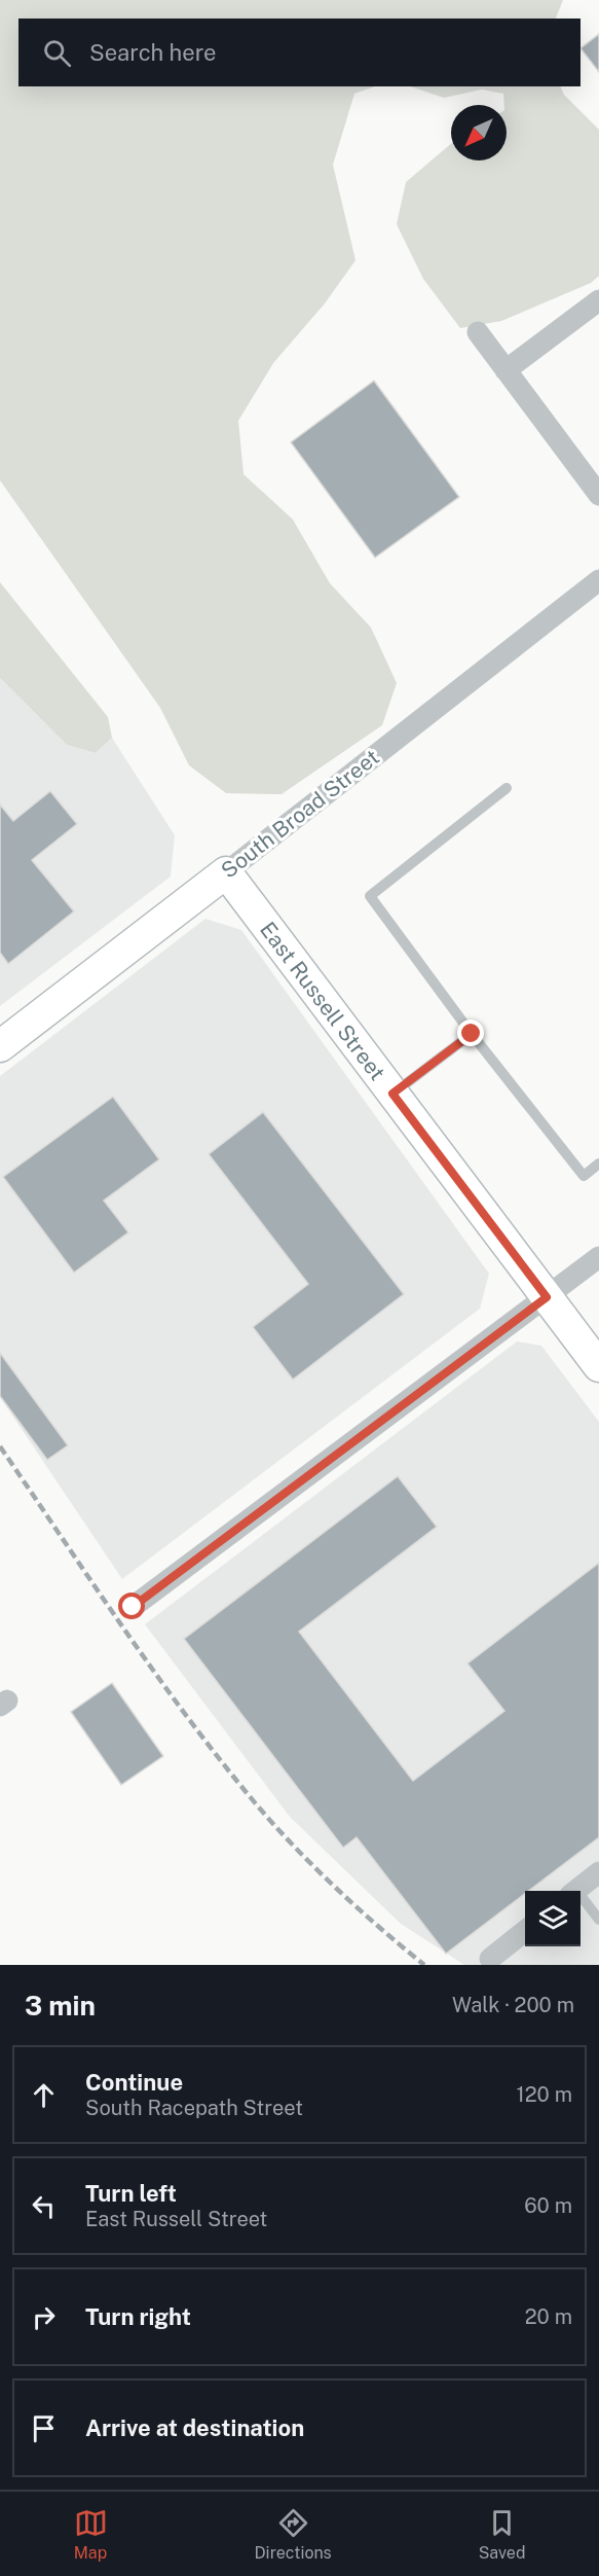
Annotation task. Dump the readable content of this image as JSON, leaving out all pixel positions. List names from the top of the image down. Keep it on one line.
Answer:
{"streets":{"street":["South Broad Street","East Russell Street"]},"crossings":[["South Broad Street","East Russell Street"]],"north":"bottom left","page":{"search":"Search here","heading":["3 min","Walk · 200 m"],"list":[["Continue","South Racepath Street","120 m"],["Turn left","East Russell Street","60 m"],["Turn right","20 m"],"Arrive at destination"],"nav":["Map","Directions","Saved"]}}
